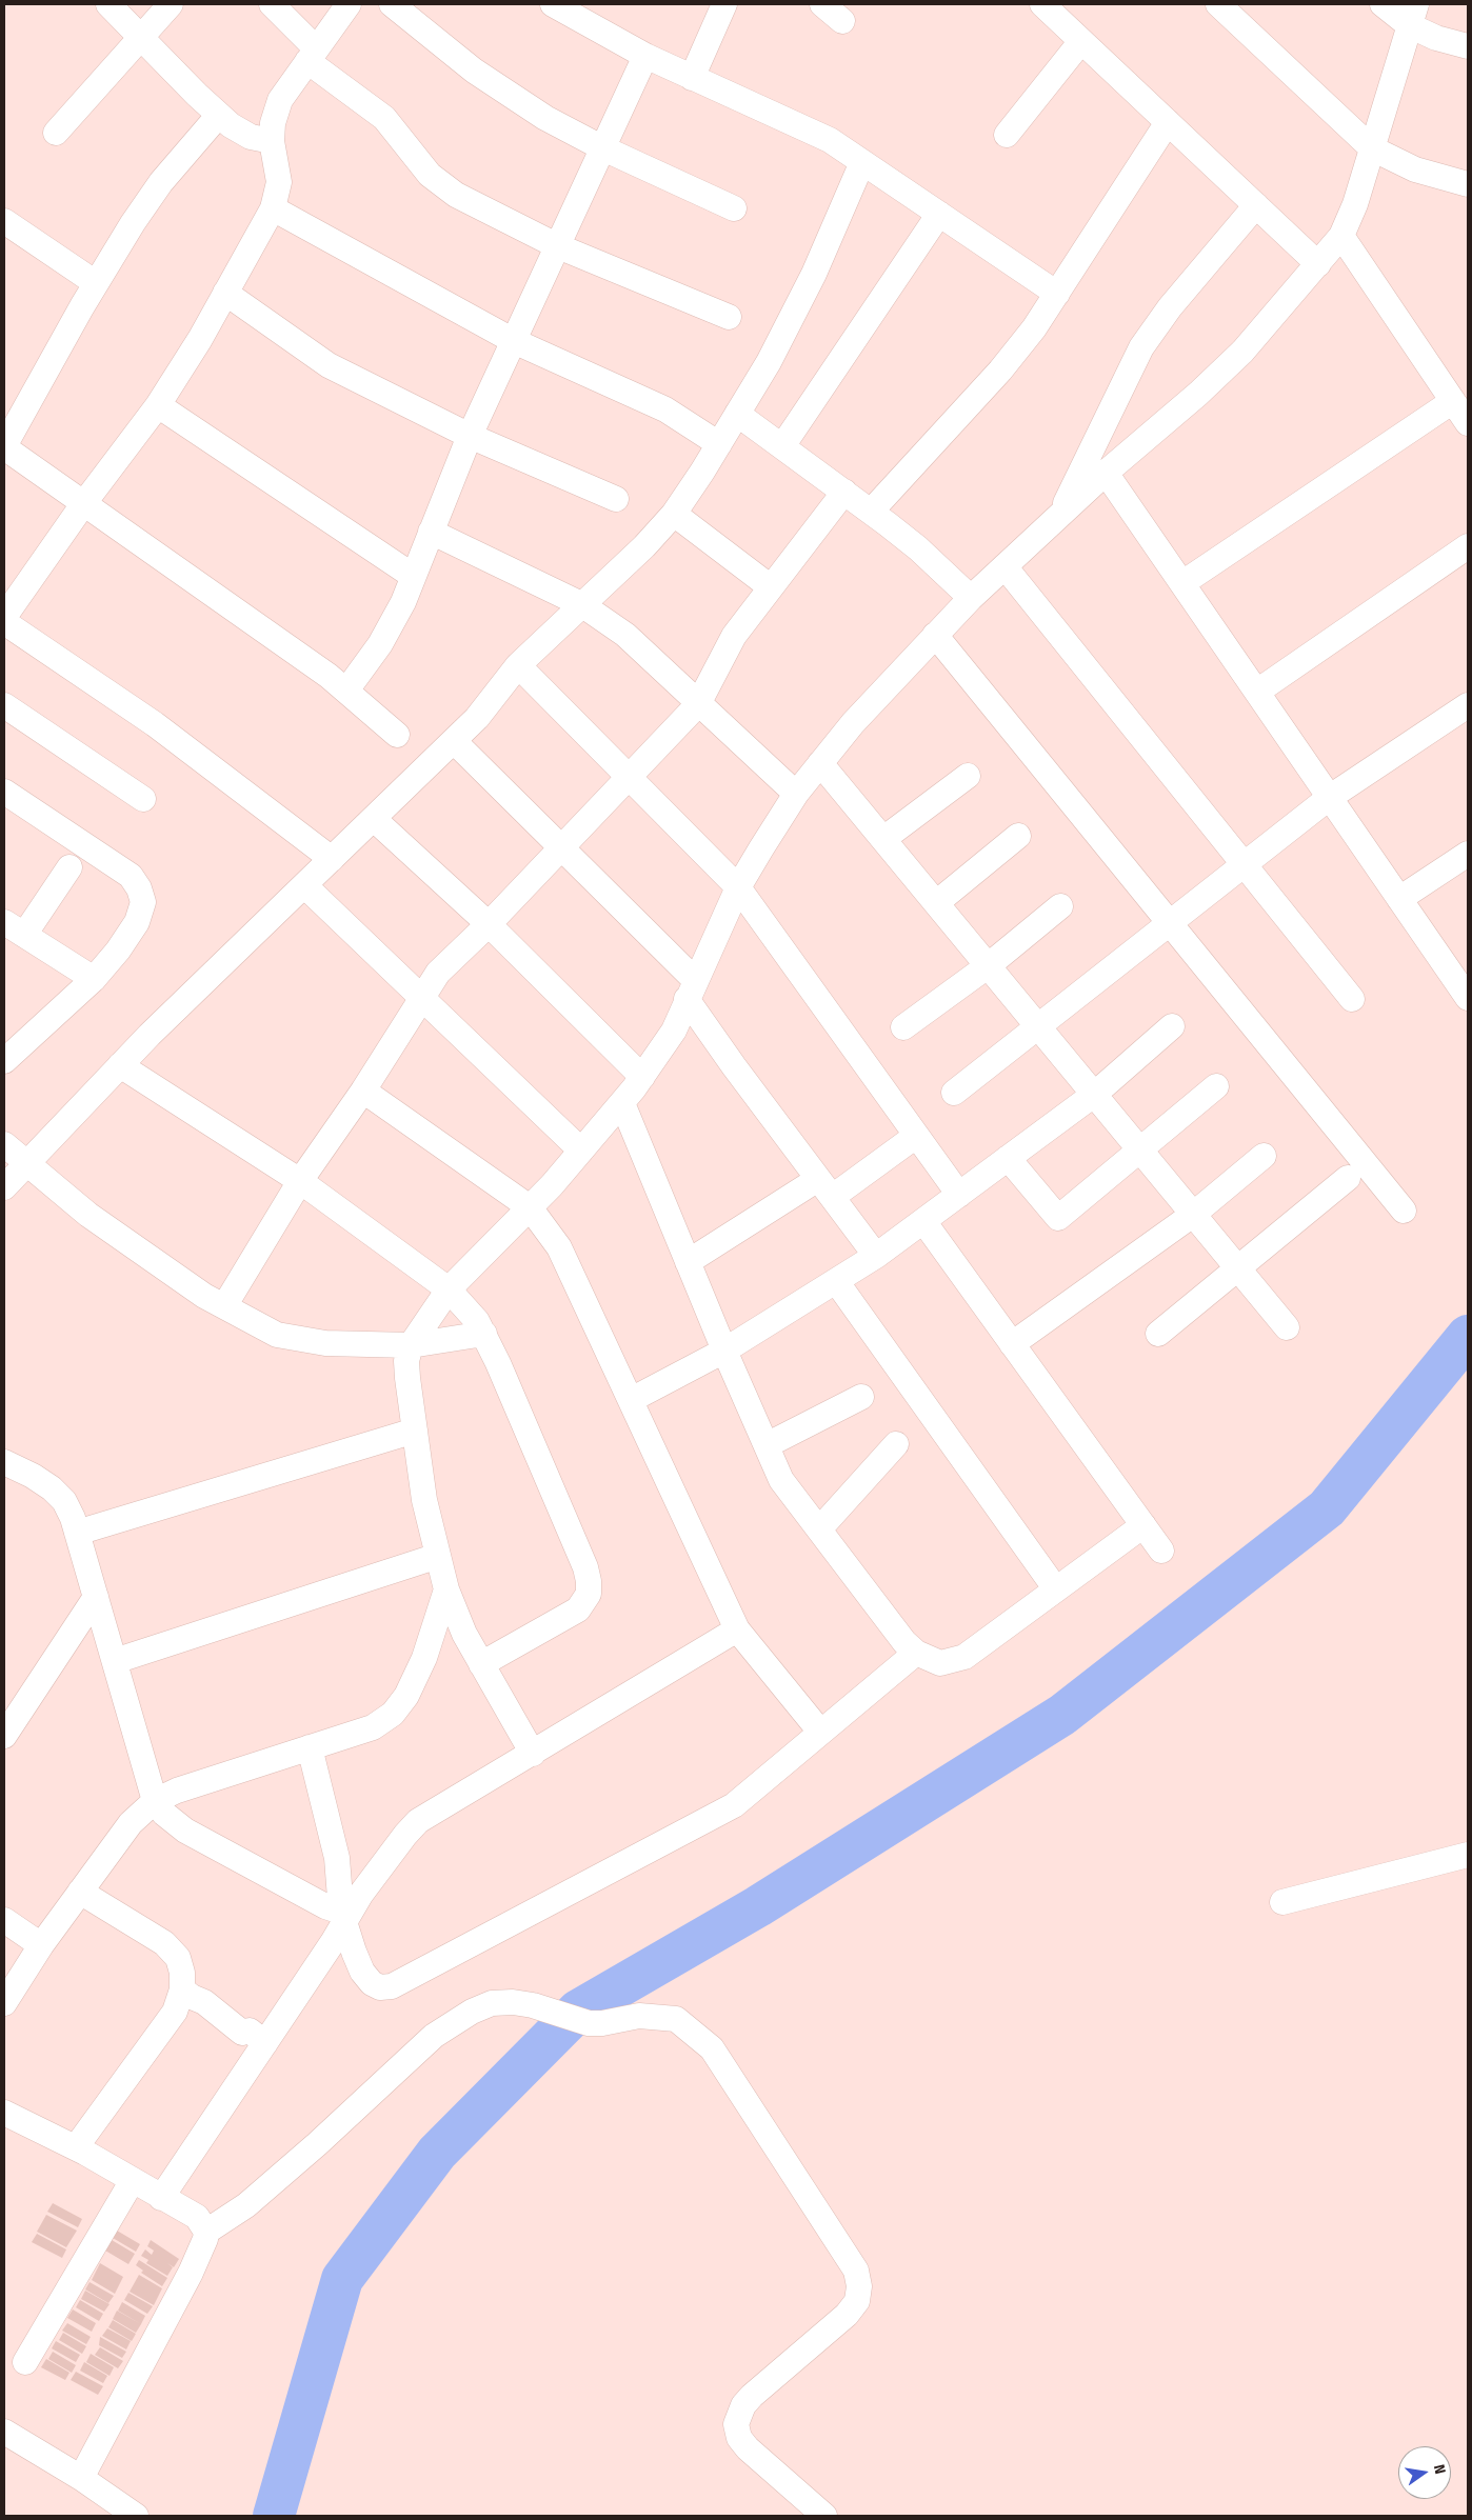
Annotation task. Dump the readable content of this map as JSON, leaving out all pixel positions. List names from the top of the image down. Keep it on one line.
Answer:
{"north":"right"}
